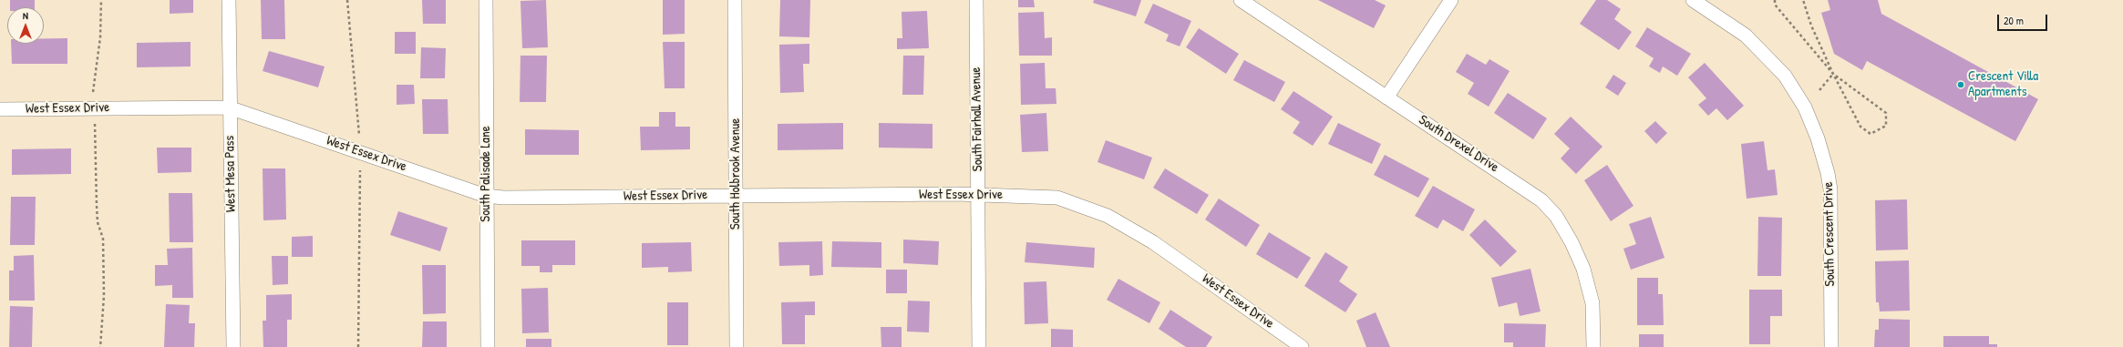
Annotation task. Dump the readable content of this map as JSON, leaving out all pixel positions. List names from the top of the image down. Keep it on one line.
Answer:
{"streets":{"street":["West Essex Drive","South Fairhall Avenue","South Drexel Drive","West Mesa Pass","South Palisade Lane","South Holbrook Avenue","South Crescent Drive"]},"crossings":[["West Essex Drive","South Fairhall Avenue"],["West Essex Drive","West Mesa Pass"],["West Essex Drive","South Palisade Lane"],["West Essex Drive","South Holbrook Avenue"]],"places":["Crescent Villa Apartments"],"scale_bar":"20 m","north":"top"}
